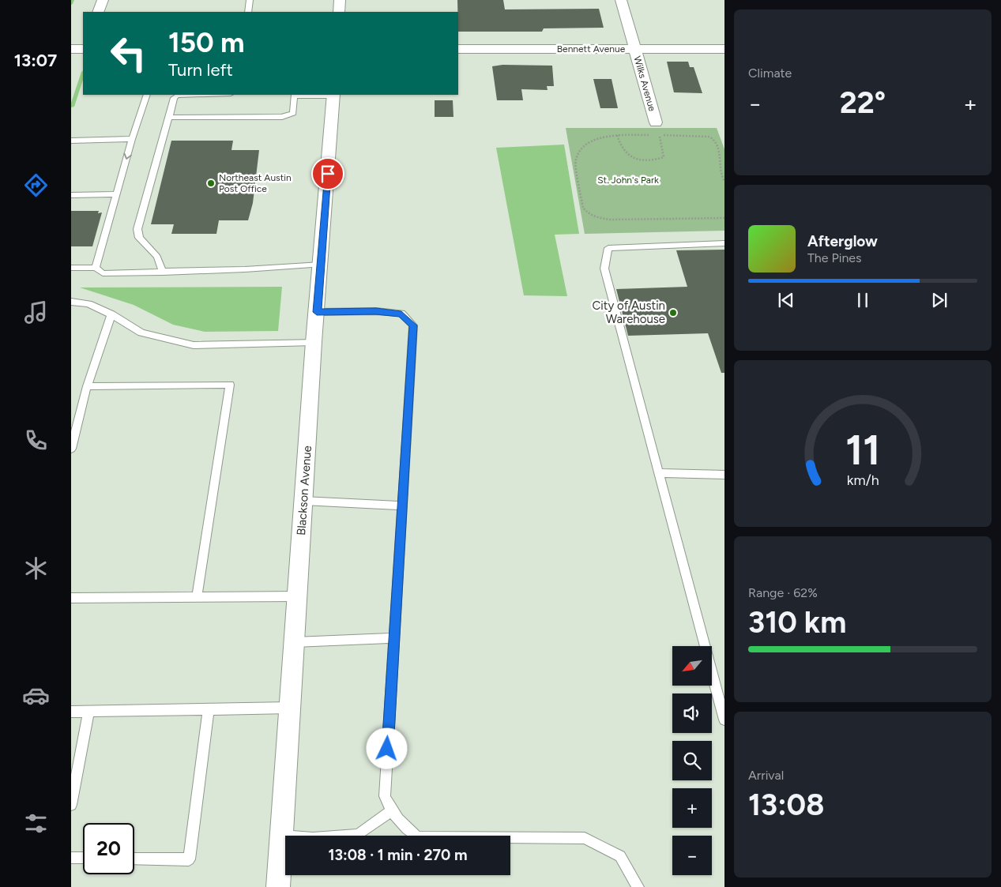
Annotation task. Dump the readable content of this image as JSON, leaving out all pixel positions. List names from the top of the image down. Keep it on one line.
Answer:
{"streets":{"street":["Bennett Avenue","Wilks Avenue","Blackson Avenue"]},"crossings":[["Bennett Avenue","Wilks Avenue"]],"parks":["St. John's Park"],"places":["Northeast Austin Post Office","City of Austin Warehouse"],"north":"bottom left","page":{"tabs":"13:07","tile":["Climate",["Range · 62%","310 km"],["Arrival","13:08"]],"turn":["150 m","Turn left"],"heat":["−","22°","+"],"song":["Afterglow","The Pines"],"map_buttons":["+","−"],"limit":"20","trip":"13:08 · 1 min · 270 m","gauge":["11","km/h"]}}
